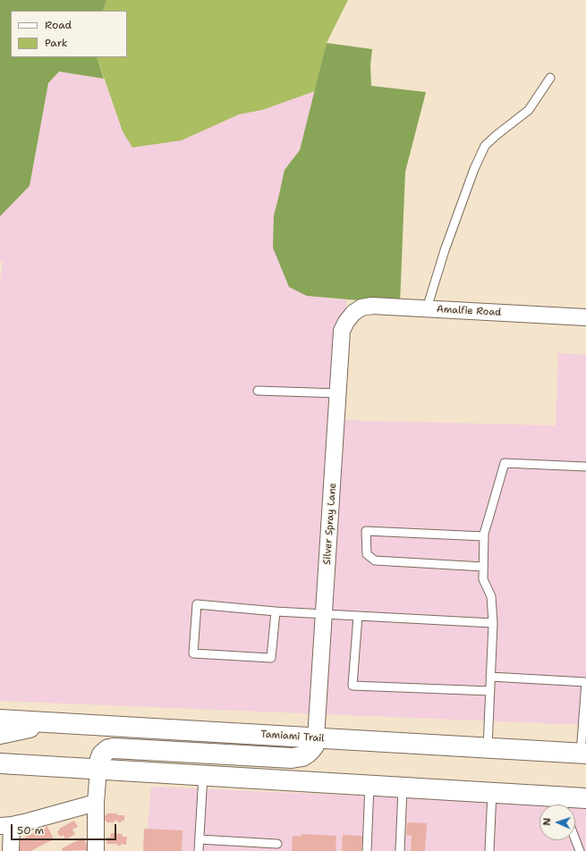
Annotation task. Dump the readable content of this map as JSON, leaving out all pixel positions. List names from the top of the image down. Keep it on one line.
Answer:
{"streets":{"main road":["Tamiami Trail"],"street":["Amalfie Road","Silver Spray Lane"]},"crossings":[["Amalfie Road","Silver Spray Lane"],["Silver Spray Lane","Tamiami Trail"]],"legend":["Road","Park"],"scale_bar":"50 m","north":"left"}
